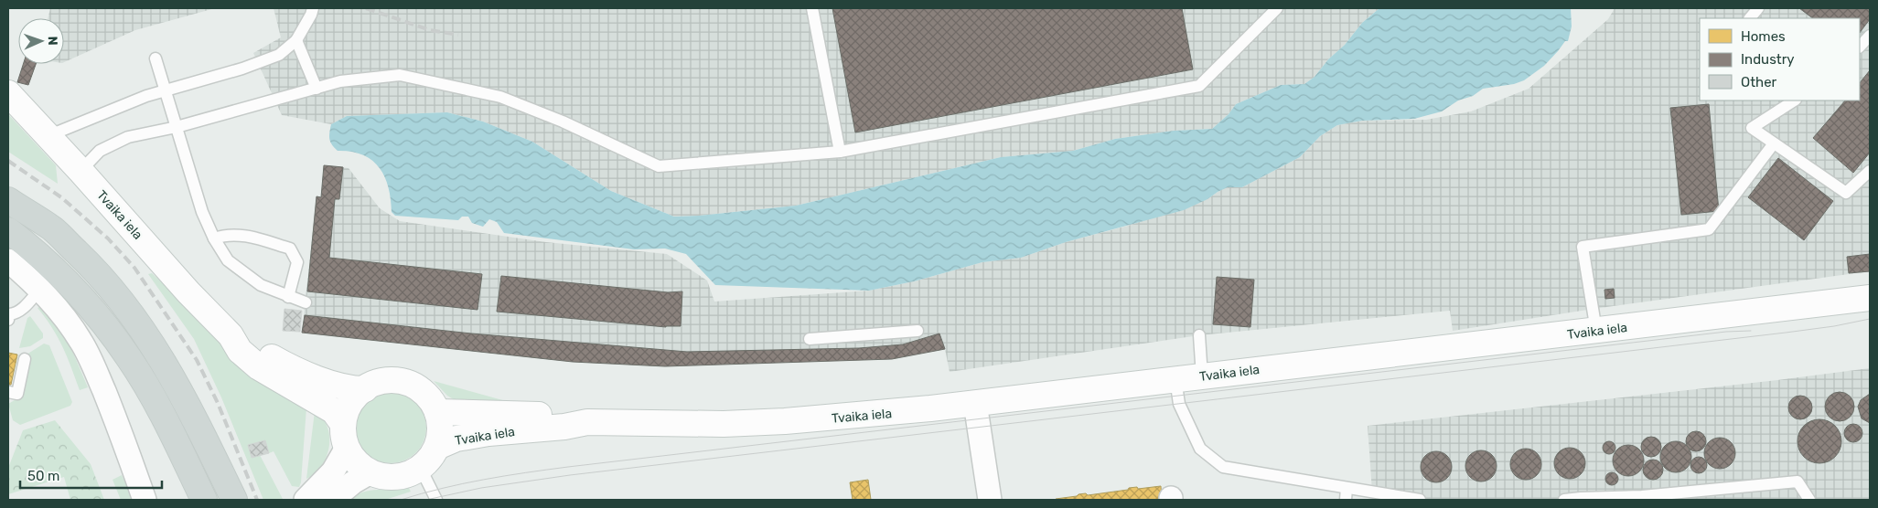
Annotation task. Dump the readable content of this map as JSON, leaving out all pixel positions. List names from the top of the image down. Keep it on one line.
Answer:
{"streets":{"street":["Tvaika iela"]},"legend":["Homes","Industry","Other"],"scale_bar":"50 m","north":"right"}
